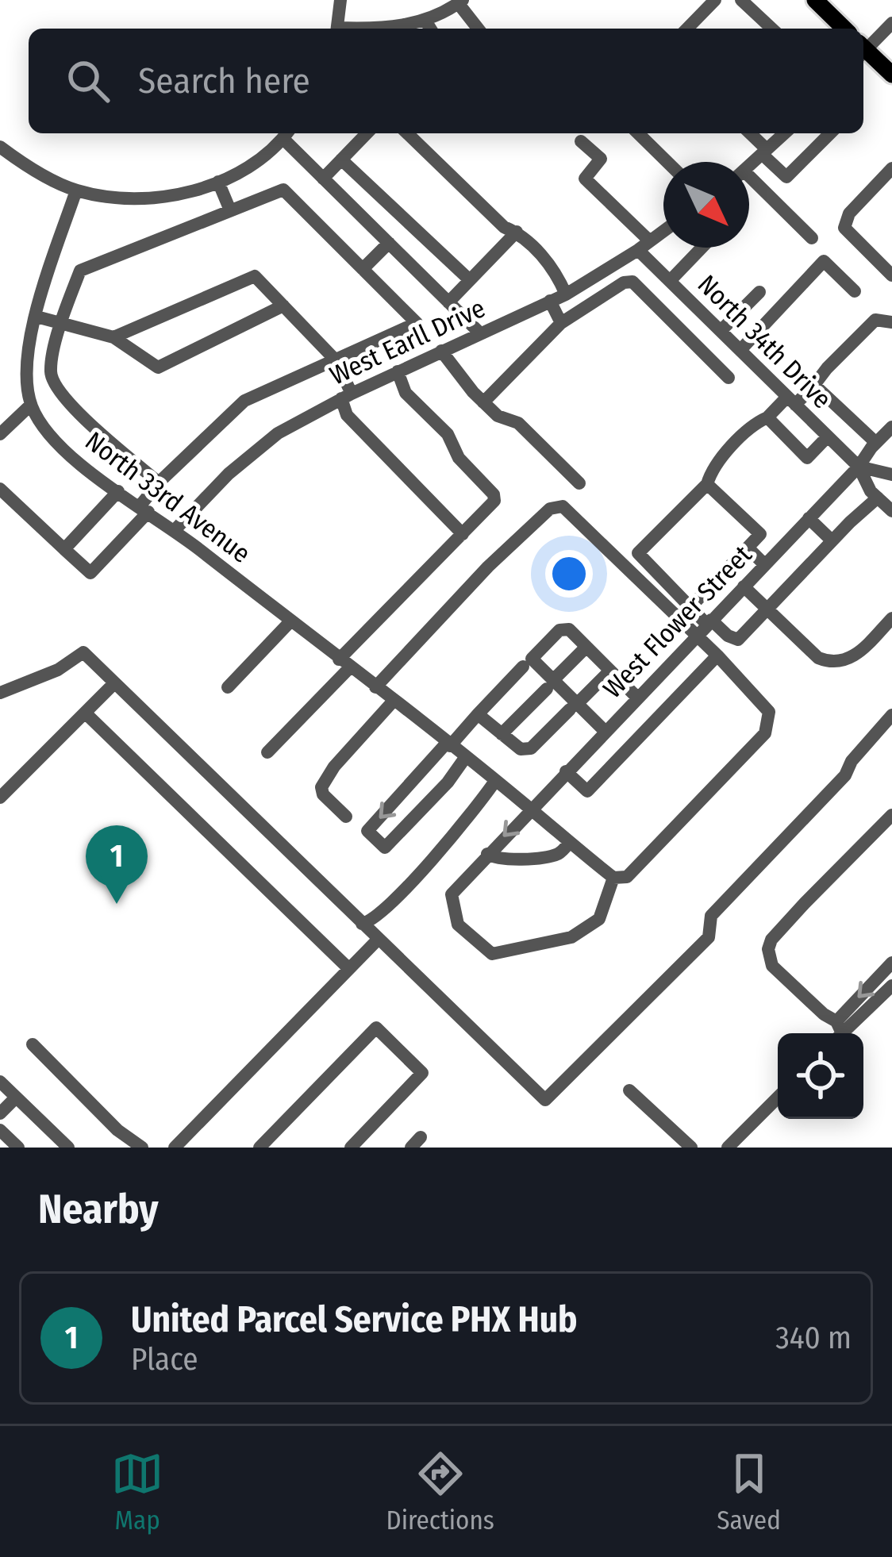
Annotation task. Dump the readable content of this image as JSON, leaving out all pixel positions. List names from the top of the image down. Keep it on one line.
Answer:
{"streets":{"street":["West Earll Drive","North 34th Drive","North 33rd Avenue","West Flower Street"]},"crossings":[["West Earll Drive","North 34th Drive"],["West Earll Drive","North 33rd Avenue"],["North 34th Drive","West Flower Street"],["North 33rd Avenue","West Flower Street"]],"north":"bottom right","page":{"search":"Search here","pins":"1","heading":"Nearby","list":[{"mark":"1","name":"United Parcel Service PHX Hub","note":"Place","value":"340 m"}],"nav":["Map","Directions","Saved"]}}
